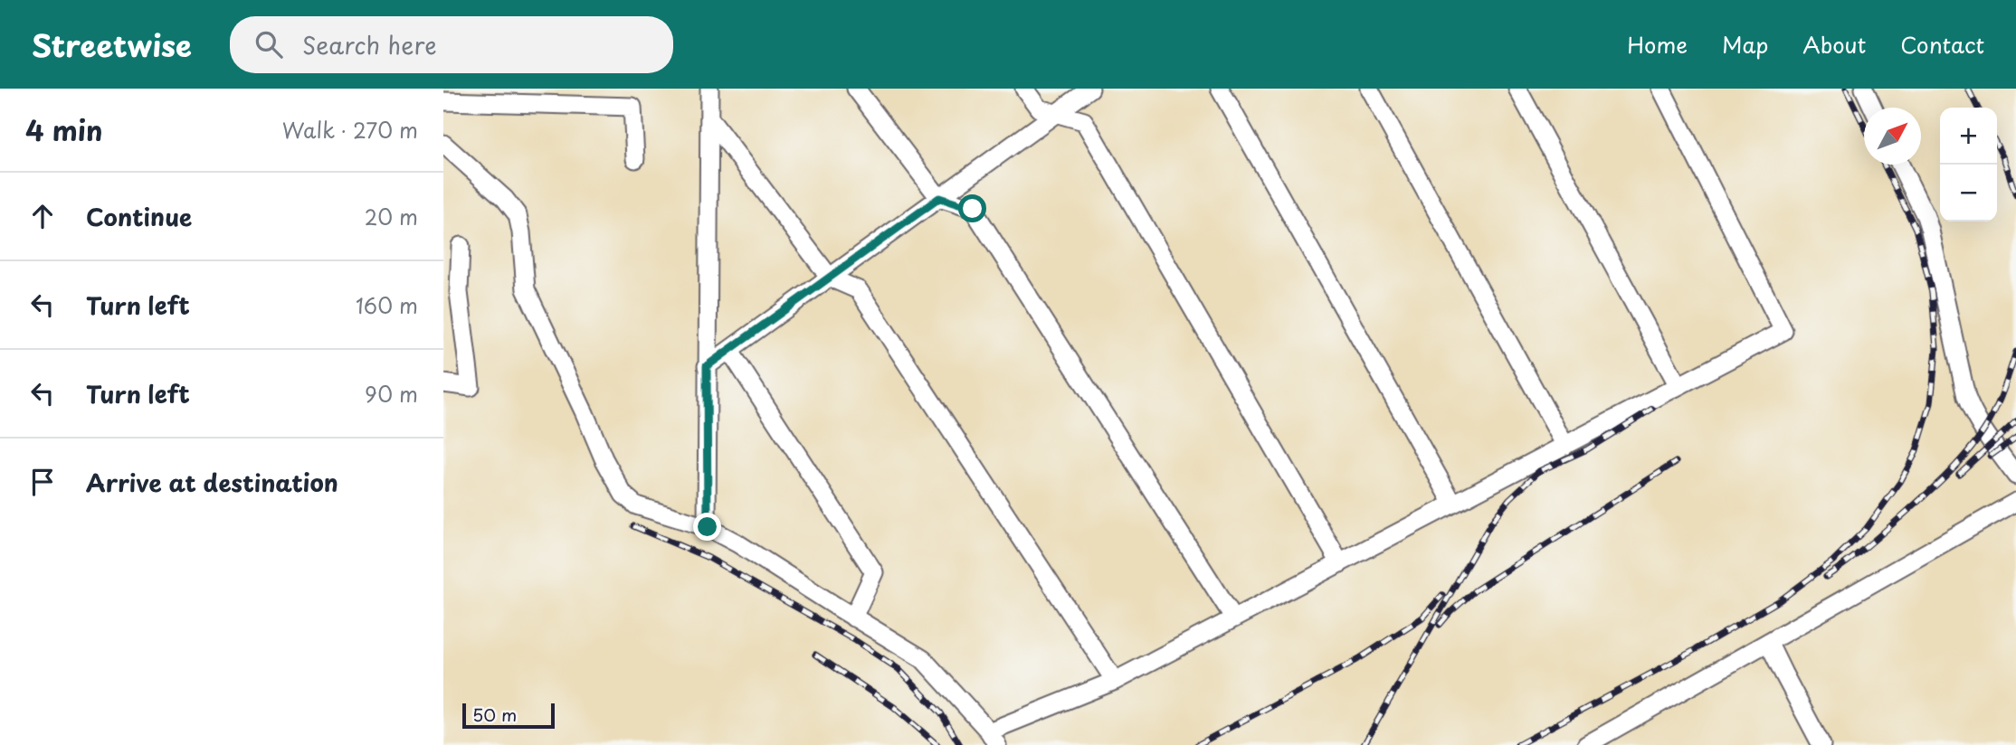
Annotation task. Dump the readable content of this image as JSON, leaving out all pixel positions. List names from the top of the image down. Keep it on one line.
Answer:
{"scale_bar":"50 m","north":"top right","page":{"header":"Streetwise","search":"Search here","nav":["Home","Map","About","Contact"],"heading":["4 min","Walk · 270 m"],"map_buttons":["+","−"],"list":[["Continue","20 m"],["Turn left","160 m"],["Turn left","90 m"],"Arrive at destination"],"scale":"50 m"}}
